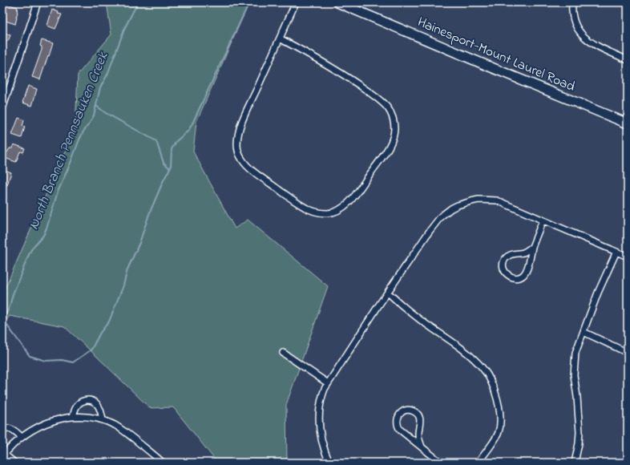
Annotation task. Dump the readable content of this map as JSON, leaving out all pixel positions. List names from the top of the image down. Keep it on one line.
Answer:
{"streets":{"main road":["Hainesport-Mount Laurel Road"]},"water":["North Branch Pennsauken Creek"]}
